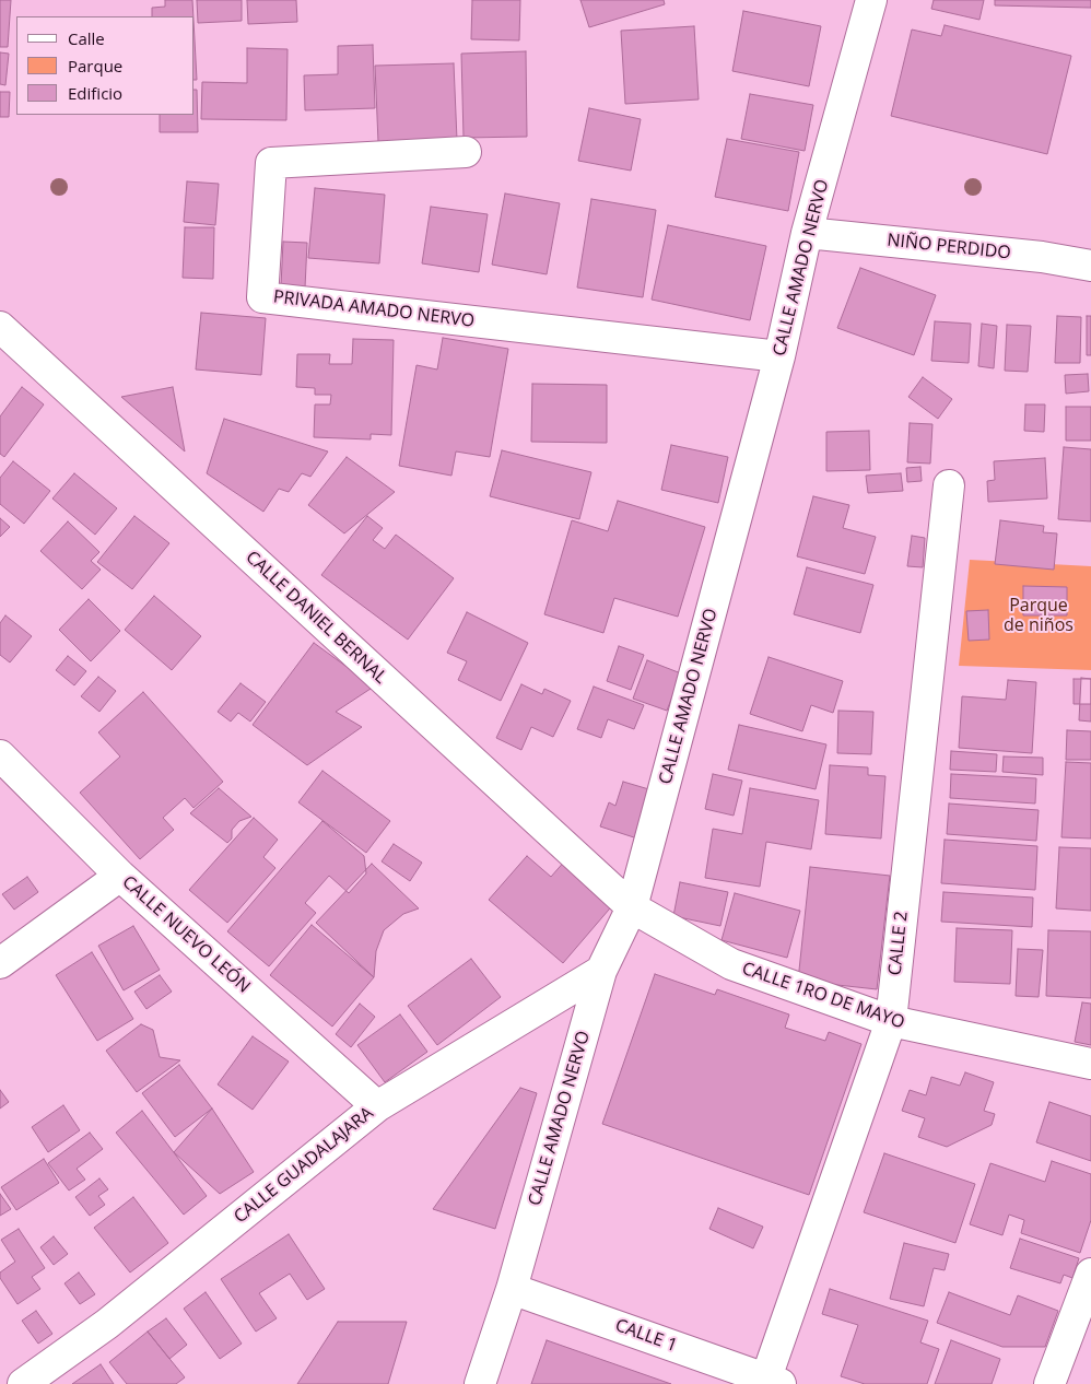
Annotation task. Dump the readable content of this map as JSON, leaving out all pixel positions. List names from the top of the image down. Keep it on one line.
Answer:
{"streets":{"street":["NIÑO PERDIDO","CALLE AMADO NERVO","PRIVADA AMADO NERVO","CALLE DANIEL BERNAL","CALLE NUEVO LEÓN","CALLE 2","CALLE 1RO DE MAYO","CALLE GUADALAJARA","CALLE 1"]},"crossings":[["NIÑO PERDIDO","CALLE AMADO NERVO"],["CALLE AMADO NERVO","PRIVADA AMADO NERVO"],["CALLE AMADO NERVO","CALLE DANIEL BERNAL"],["CALLE AMADO NERVO","CALLE 1RO DE MAYO"],["CALLE AMADO NERVO","CALLE GUADALAJARA"],["CALLE AMADO NERVO","CALLE 1"],["CALLE DANIEL BERNAL","CALLE 1RO DE MAYO"],["CALLE NUEVO LEÓN","CALLE GUADALAJARA"],["CALLE 2","CALLE 1RO DE MAYO"],["CALLE 2","CALLE 1"]],"parks":["Parque de niños"],"legend":["Calle","Parque","Edificio"]}
